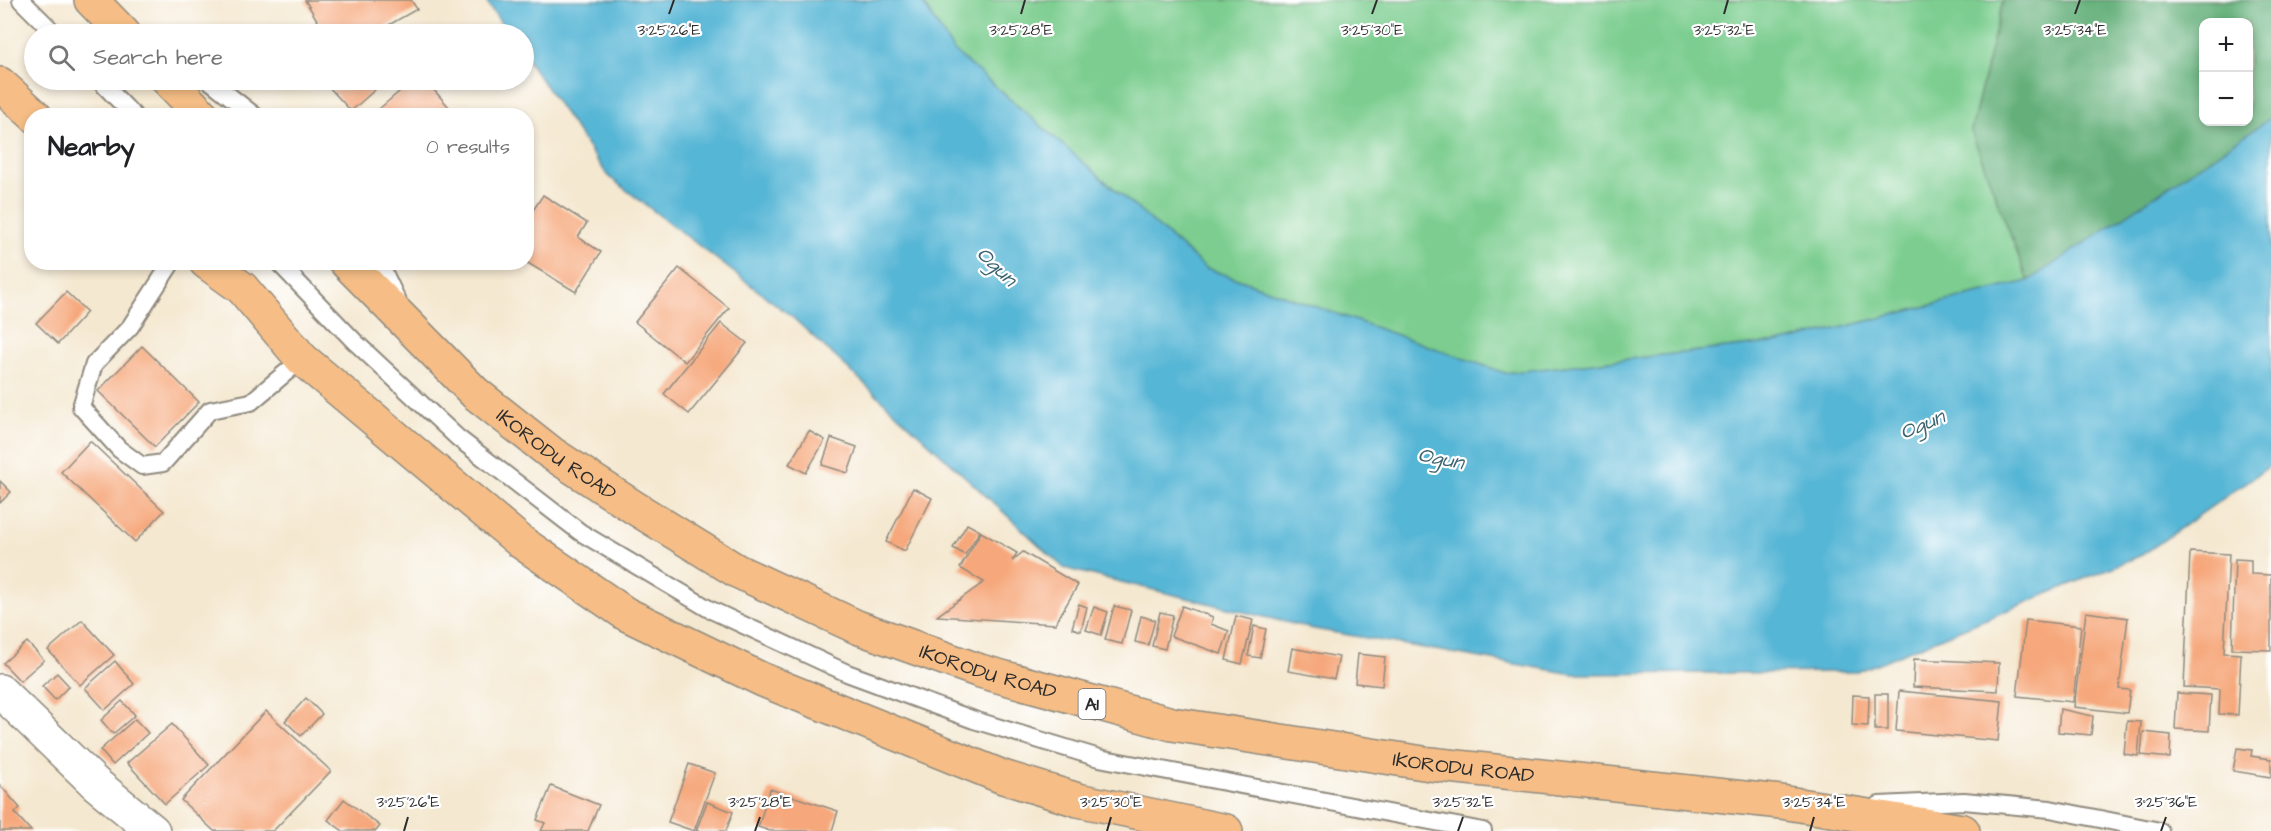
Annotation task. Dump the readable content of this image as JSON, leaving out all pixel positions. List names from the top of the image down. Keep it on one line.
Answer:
{"streets":{"highway":["IKORODU ROAD","A1"]},"water":["Ogun"],"page":{"map_buttons":["+","−"],"search":"Search here","heading":["Nearby","0 results"]},"coordinates":["3°25'26\"E","3°25'28\"E","3°25'30\"E","3°25'32\"E","3°25'34\"E","3°25'36\"E"]}
